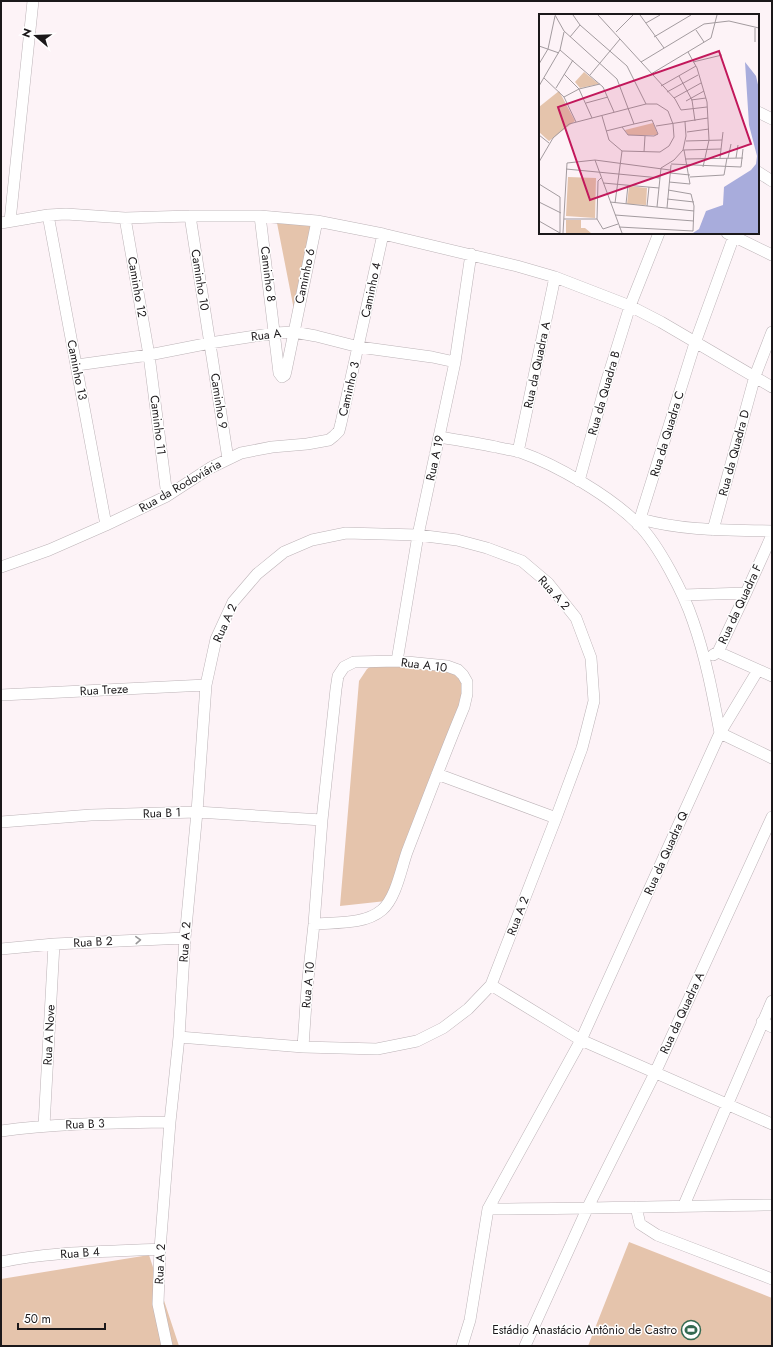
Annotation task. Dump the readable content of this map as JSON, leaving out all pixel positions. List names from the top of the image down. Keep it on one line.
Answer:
{"streets":{"street":["Caminho 8","Caminho 6","Caminho 10","Caminho 12","Caminho 4","Rua A","Rua da Quadra A","Caminho 13","Caminho 3","Rua da Quadra B","Caminho 9","Caminho 11","Rua da Quadra C","Rua da Quadra D","Rua A 19","Rua da Rodoviária","Rua A 2","Rua da Quadra F","Rua A 10","Rua Treze","Rua B 1","Rua da Quadra Q","Rua B 2","Rua A Nove","Rua B 3","Rua B 4"]},"crossings":[["Caminho 8","Caminho 6"],["Caminho 8","Rua A"],["Caminho 6","Rua A"],["Caminho 10","Rua A"],["Caminho 10","Caminho 9"],["Caminho 12","Rua A"],["Caminho 12","Caminho 11"],["Caminho 4","Rua A"],["Caminho 4","Caminho 3"],["Rua A","Caminho 13"],["Rua A","Caminho 3"],["Rua A","Caminho 9"],["Rua A","Caminho 11"],["Rua A","Rua A 19"],["Caminho 13","Rua da Rodoviária"],["Caminho 3","Rua da Rodoviária"],["Caminho 9","Rua da Rodoviária"],["Caminho 11","Rua da Rodoviária"],["Rua A 19","Rua A 2"],["Rua A 19","Rua A 10"],["Rua A 2","Rua A 10"],["Rua A 2","Rua Treze"],["Rua A 2","Rua B 1"],["Rua A 2","Rua B 2"],["Rua A 2","Rua B 3"],["Rua A 2","Rua B 4"],["Rua A 10","Rua B 1"],["Rua B 2","Rua A Nove"],["Rua A Nove","Rua B 3"]],"one_way":["Rua B 2"],"places":{"sports":["Estádio Anastácio Antônio de Castro"]},"scale_bar":"50 m","north":"left"}
